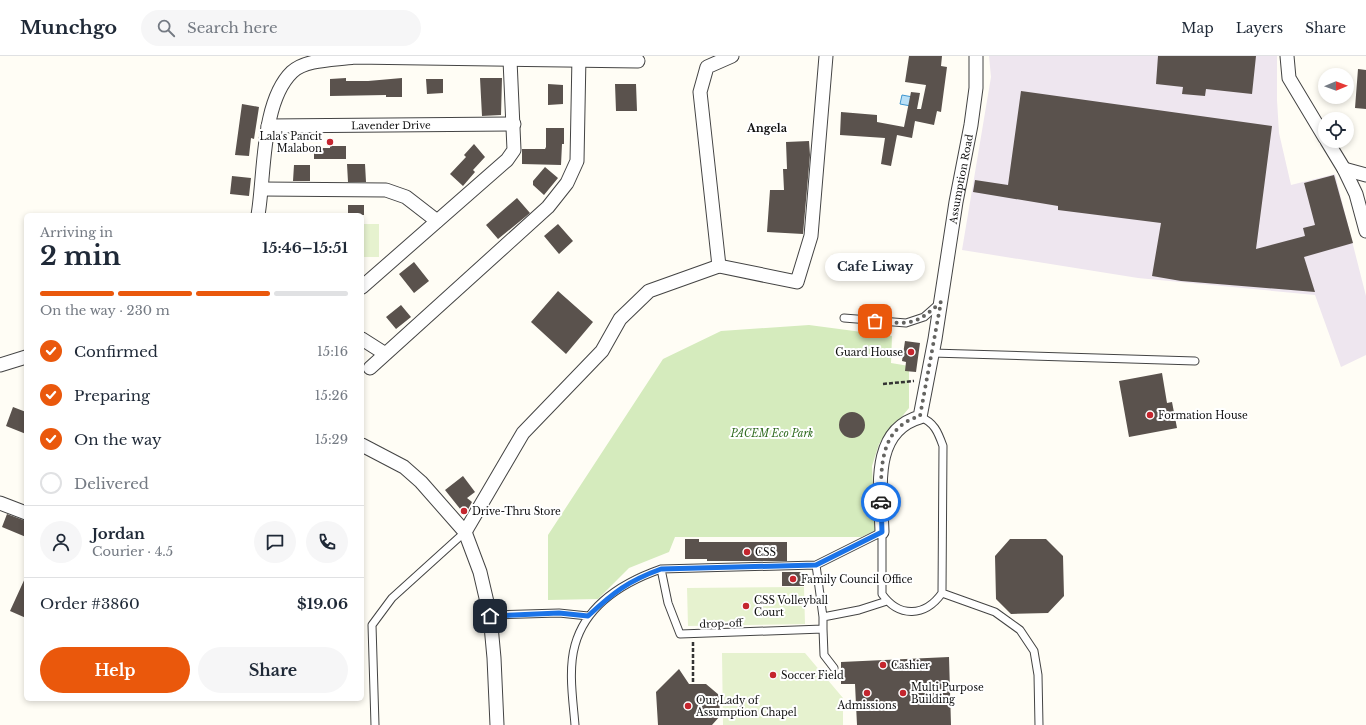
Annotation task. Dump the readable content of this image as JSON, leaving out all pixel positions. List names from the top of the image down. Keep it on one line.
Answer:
{"streets":{"street":["Lavender Drive","Assumption Road"],"lane":["drop-off"]},"districts":["Angela"],"parks":["PACEM Eco Park"],"places":["Lala's Pancit Malabon","Cafe Liway","Guard House","Formation House","Drive-Thru Store","CSS","Family Council Office","CSS Volleyball Court","Cashier","Soccer Field","Admissions","Multi Purpose Building","Our Lady of Assumption Chapel"],"north":"right","page":{"header":"Munchgo","search":"Search here","nav":["Map","Layers","Share"],"heading":["2 min","Arriving in","15:46–15:51"],"panel":["Jordan","Courier · 4.5","Order #3860","$19.06"],"bubble":"Cafe Liway","bar":"On the way · 230 m","list":[["Confirmed","15:16"],["Preparing","15:26"],["On the way","15:29"],"Delivered"],"buttons":["Help","Share"]}}
